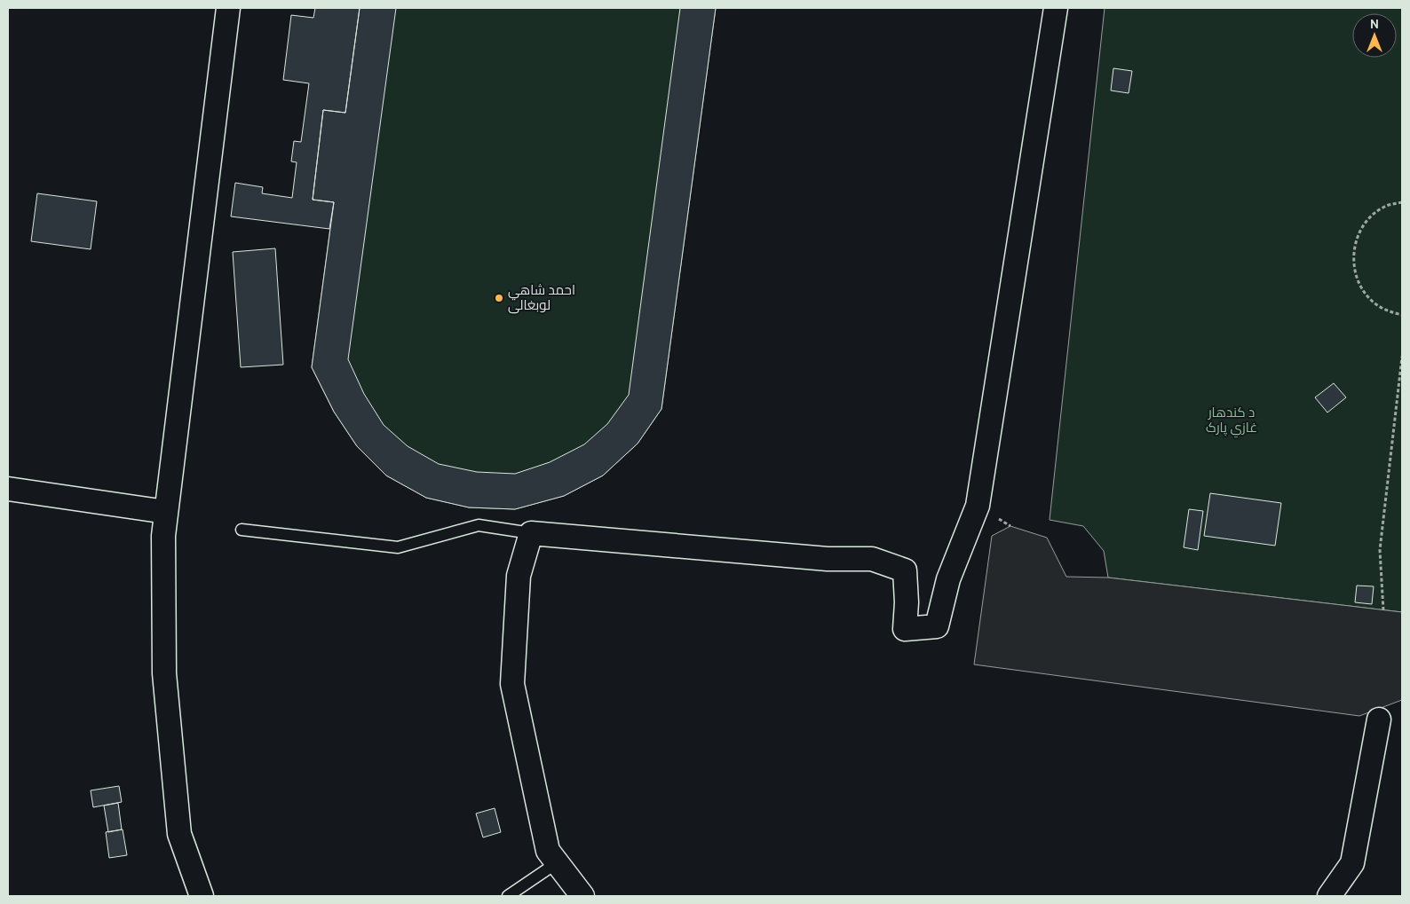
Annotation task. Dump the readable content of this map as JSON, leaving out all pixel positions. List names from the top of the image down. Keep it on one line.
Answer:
{"parks":["د کندهار غازي پارک"],"places":["احمد شاهي لوبغالی"],"north":"top"}
